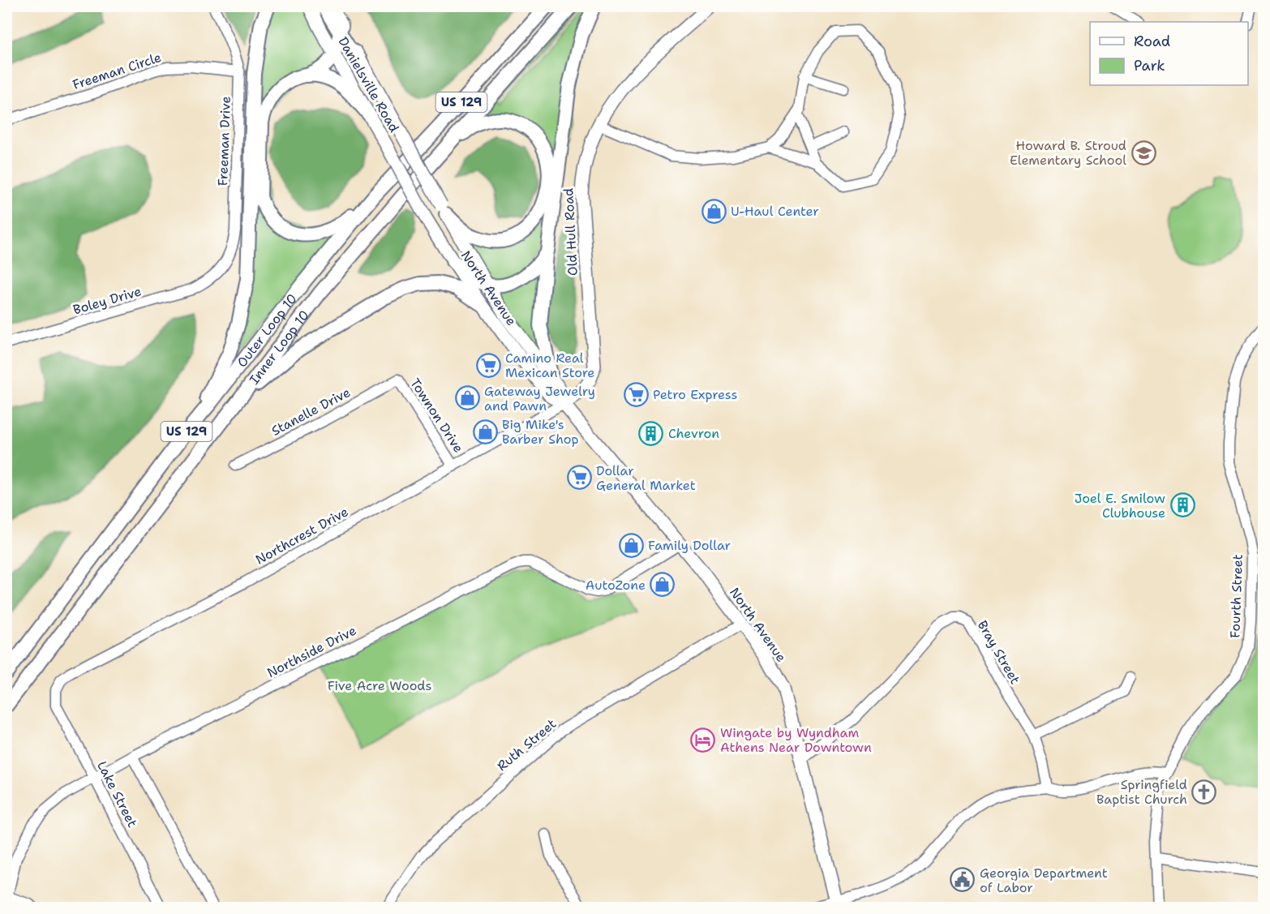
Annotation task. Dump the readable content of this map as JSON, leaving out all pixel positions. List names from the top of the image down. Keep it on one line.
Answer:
{"streets":{"highway":["US 129","Outer Loop 10","Inner Loop 10"],"main road":["Danielsville Road","Old Hull Road","North Avenue"],"street":["Freeman Circle","Freeman Drive","Boley Drive","Stanelle Drive","Townon Drive","Northcrest Drive","Fourth Street","Northside Drive","Bray Street","Ruth Street","Lake Street"]},"crossings":[["Freeman Circle","Freeman Drive"],["Danielsville Road","North Avenue"],["Freeman Drive","Boley Drive"],["Old Hull Road","North Avenue"],["Old Hull Road","Northcrest Drive"],["North Avenue","Northcrest Drive"],["North Avenue","Northside Drive"],["North Avenue","Bray Street"],["North Avenue","Ruth Street"],["Stanelle Drive","Townon Drive"],["Townon Drive","Northcrest Drive"],["Northcrest Drive","Lake Street"],["Northside Drive","Lake Street"]],"parks":["Five Acre Woods"],"places":{"school or university":["Howard B. Stroud Elementary School"],"shop":["U-Haul Center","Gateway Jewelry and Pawn","Big Mike's Barber Shop","Family Dollar","AutoZone"],"supermarket":["Camino Real Mexican Store","Petro Express","Dollar General Market"],"building":["Chevron","Joel E. Smilow Clubhouse"],"hotel":["Wingate by Wyndham Athens Near Downtown"],"church":["Springfield Baptist Church"],"public building":["Georgia Department of Labor"]},"legend":["Road","Park"]}
